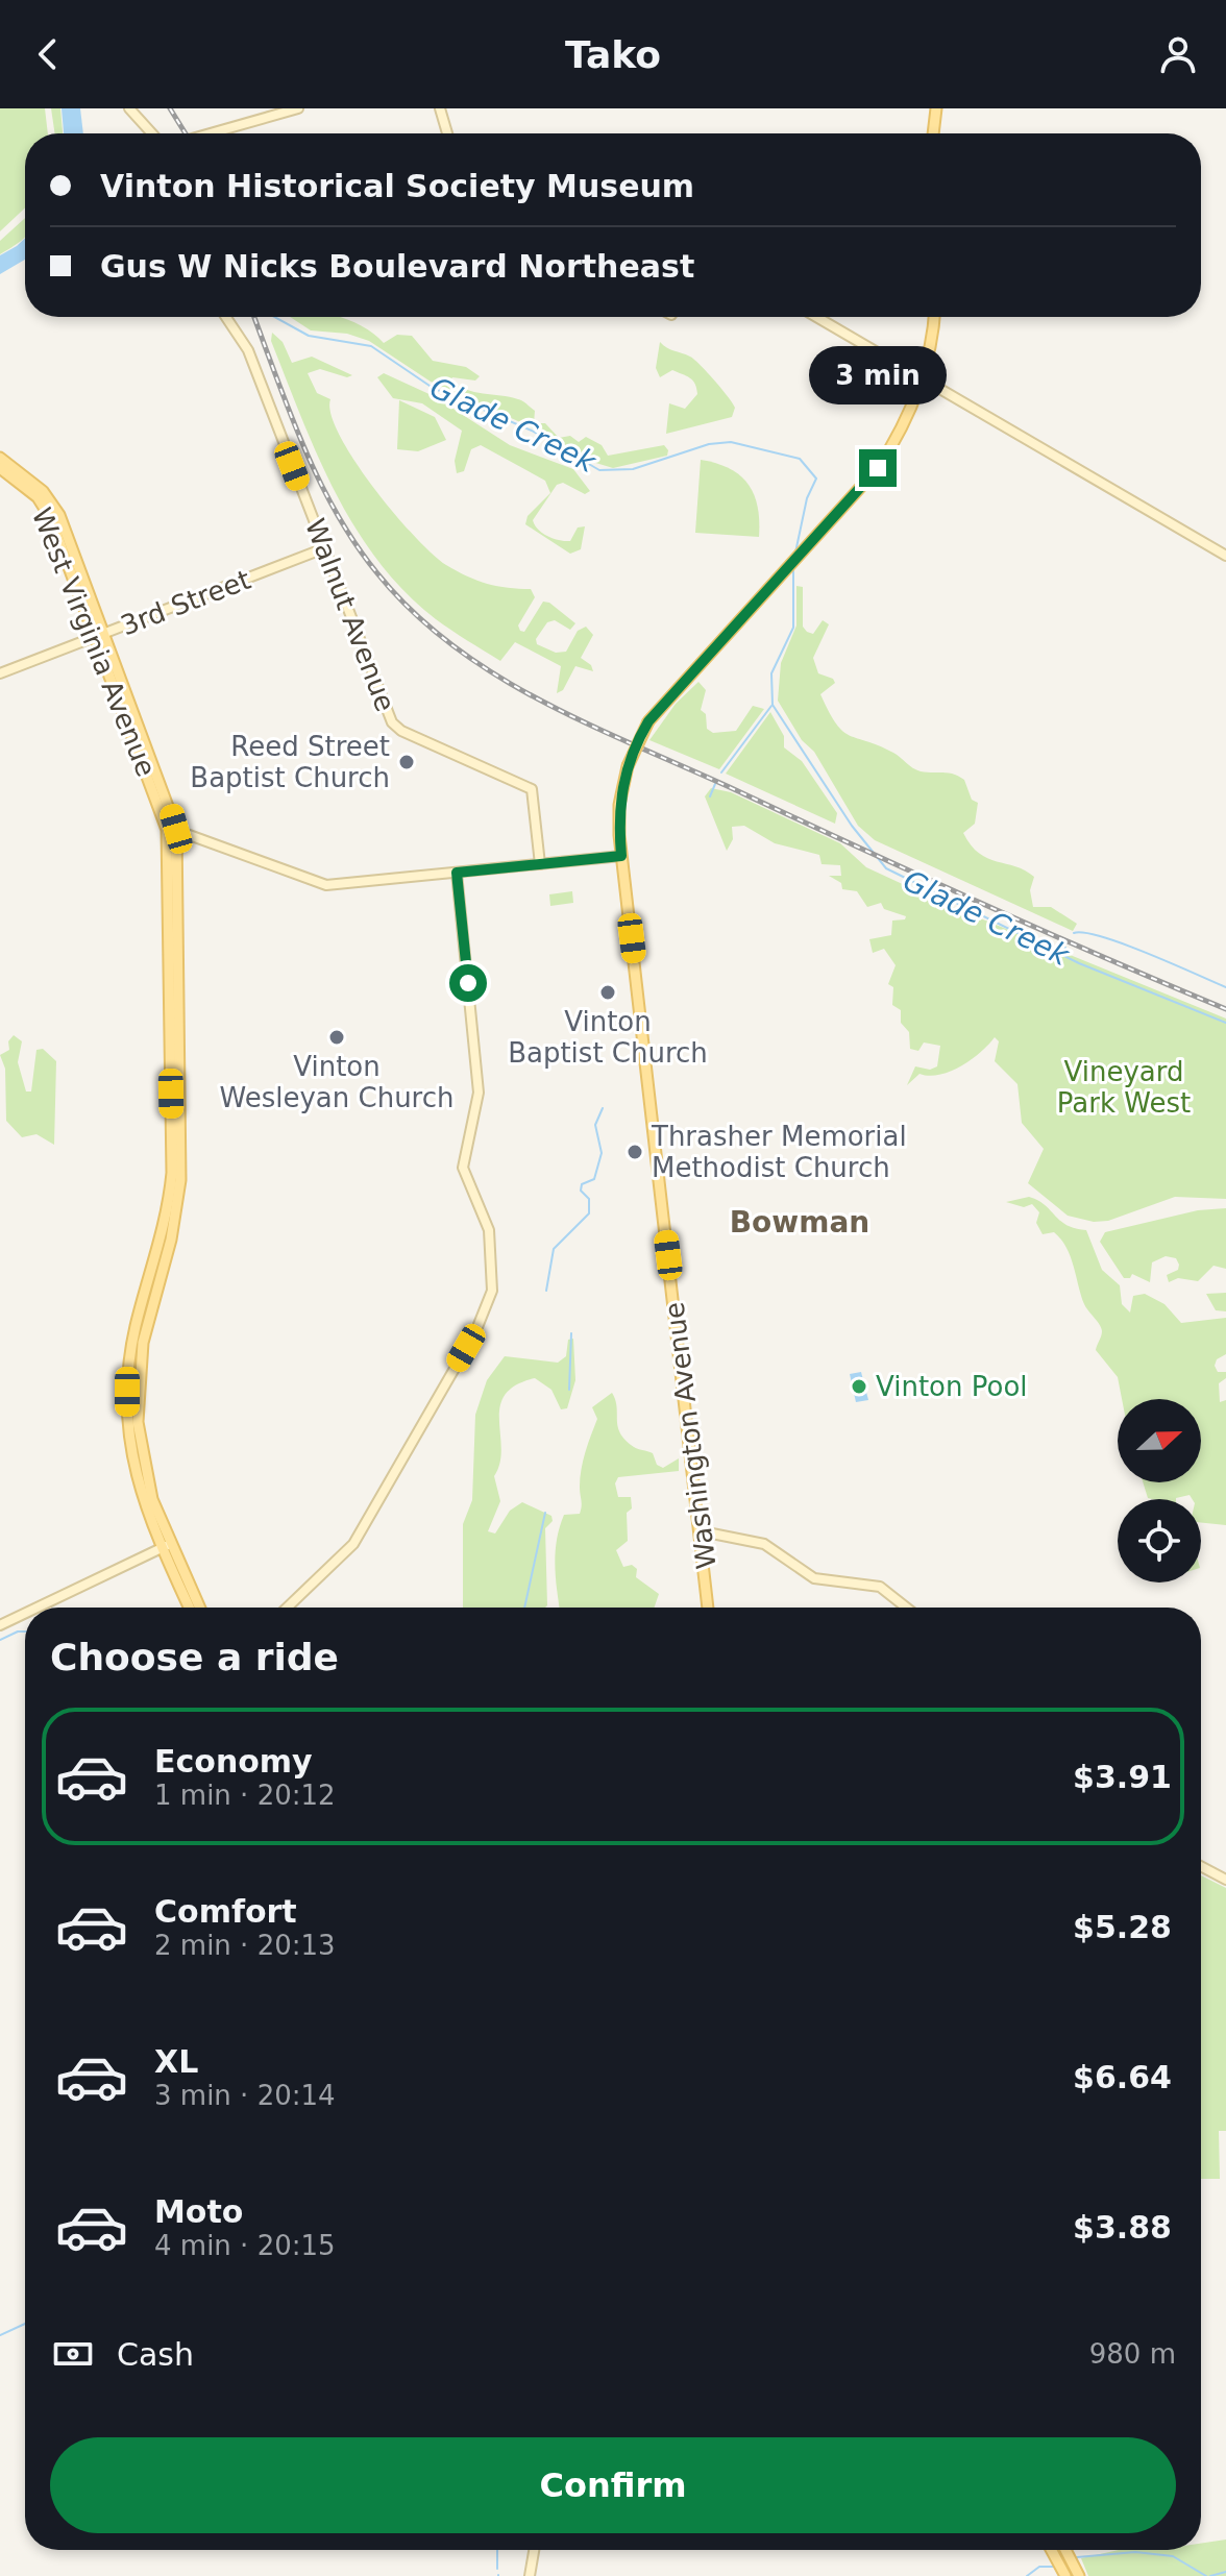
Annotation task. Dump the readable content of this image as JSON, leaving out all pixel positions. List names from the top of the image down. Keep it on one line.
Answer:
{"streets":{"main road":["West Virginia Avenue","Washington Avenue"],"street":["3rd Street","Walnut Avenue"]},"crossings":[["3rd Street","Walnut Avenue"],["3rd Street","West Virginia Avenue"]],"districts":["Bowman"],"water":["Glade Creek"],"parks":["Vineyard Park West"],"places":["Reed Street Baptist Church","Vinton Baptist Church","Vinton Wesleyan Church","Thrasher Memorial Methodist Church","Vinton Pool"],"north":"right","page":{"header":"Tako","banner":["Vinton Historical Society Museum","Gus W Nicks Boulevard Northeast"],"bubble":"3 min","heading":"Choose a ride","list":[{"name":"Economy","note":"1 min · 20:12","value":"$3.91"},{"name":"Comfort","note":"2 min · 20:13","value":"$5.28"},{"name":"XL","note":"3 min · 20:14","value":"$6.64"},{"name":"Moto","note":"4 min · 20:15","value":"$3.88"}],"pay":["Cash","980 m"],"buttons":"Confirm"}}
